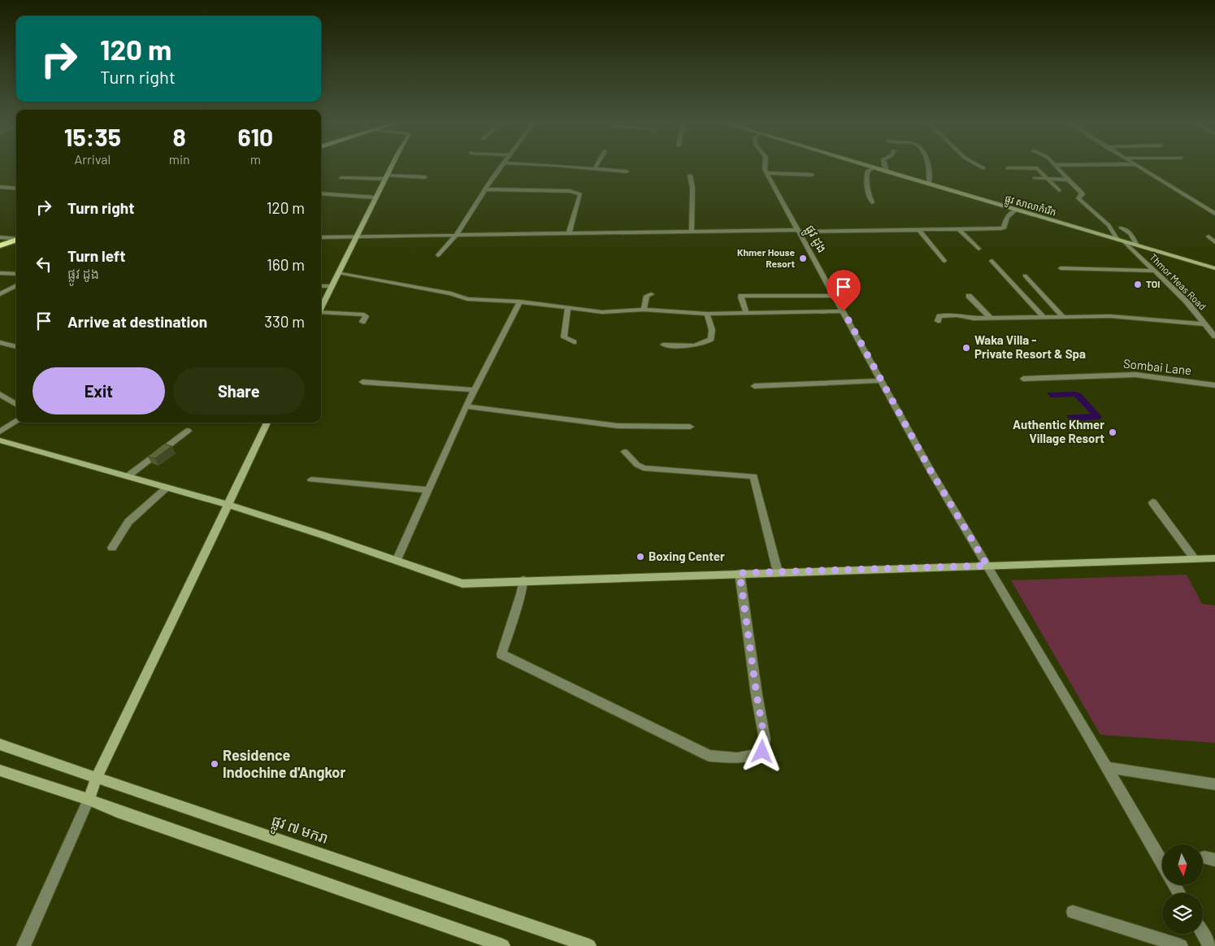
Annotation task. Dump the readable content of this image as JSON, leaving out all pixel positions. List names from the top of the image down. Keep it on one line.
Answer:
{"streets":{"street":["ផ្លូវ សាលាកំរើក","ផ្លូវ ដូង","Thmor Meas Road","Sombai Lane","ផ្លូវ ៧ មករា"]},"crossings":[["ផ្លូវ សាលាកំរើក","Thmor Meas Road"]],"places":["Khmer House Resort","TOI","Waka Villa - Private Resort & Spa","Authentic Khmer Village Resort","Boxing Center","Residence Indochine d'Angkor"],"north":"bottom","page":{"turn":["120 m","Turn right"],"eta":["15:35","Arrival","8","min","610","m"],"list":[{"name":"Turn right","value":"120 m"},{"name":"Turn left","note":"ផ្លូវ ដូង","value":"160 m"},{"name":"Arrive at destination","value":"330 m"}],"buttons":["Exit","Share"]}}
